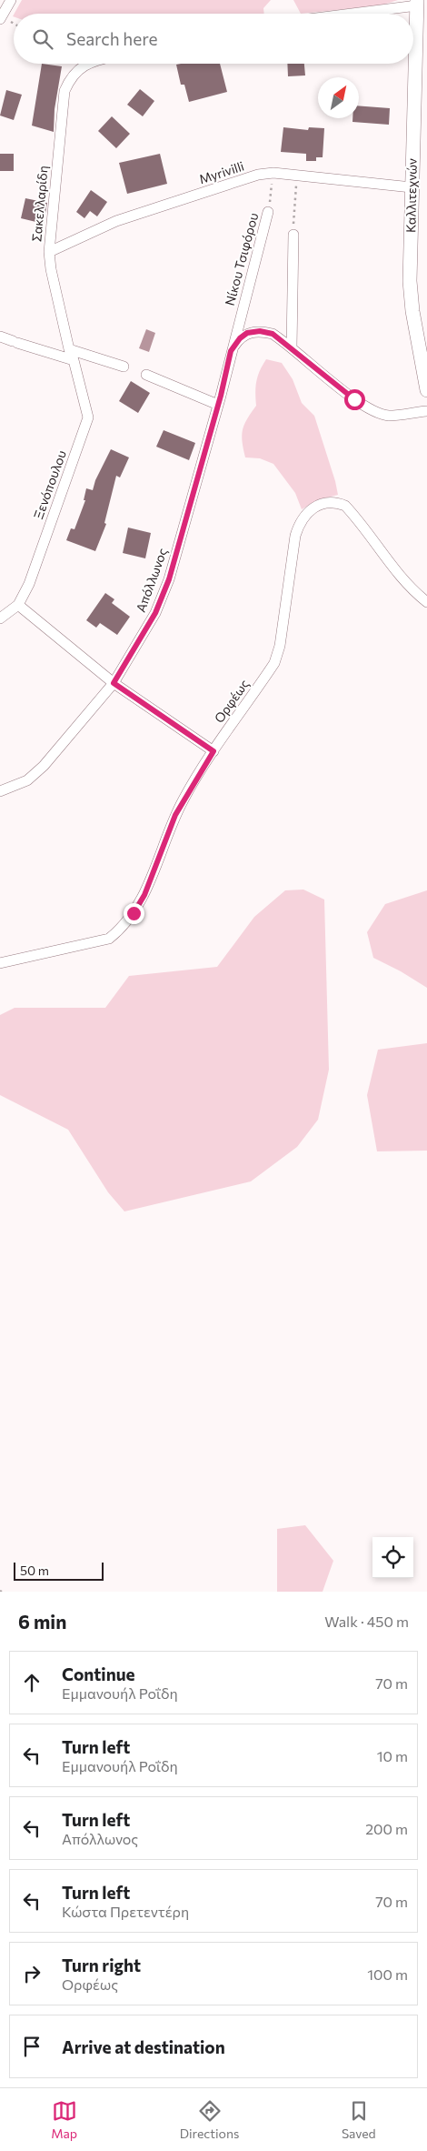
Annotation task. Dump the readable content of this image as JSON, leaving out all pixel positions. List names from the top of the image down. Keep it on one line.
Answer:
{"streets":{"street":["Myrivilli","Καλλιτεχνών","Σακελλαρίδη","Νίκου Τσιφόρου","Ξενόπουλου","Απόλλωνος","Ορφέως"]},"crossings":[["Myrivilli","Καλλιτεχνών"],["Myrivilli","Σακελλαρίδη"],["Myrivilli","Νίκου Τσιφόρου"],["Σακελλαρίδη","Ξενόπουλου"],["Νίκου Τσιφόρου","Απόλλωνος"]],"scale_bar":"50 m","north":"top right","page":{"search":"Search here","scale":"50 m","heading":["6 min","Walk · 450 m"],"list":[["Continue","Εμμανουήλ Ροΐδη","70 m"],["Turn left","Εμμανουήλ Ροΐδη","10 m"],["Turn left","Απόλλωνος","200 m"],["Turn left","Κώστα Πρετεντέρη","70 m"],["Turn right","Ορφέως","100 m"],"Arrive at destination"],"nav":["Map","Directions","Saved"]}}
